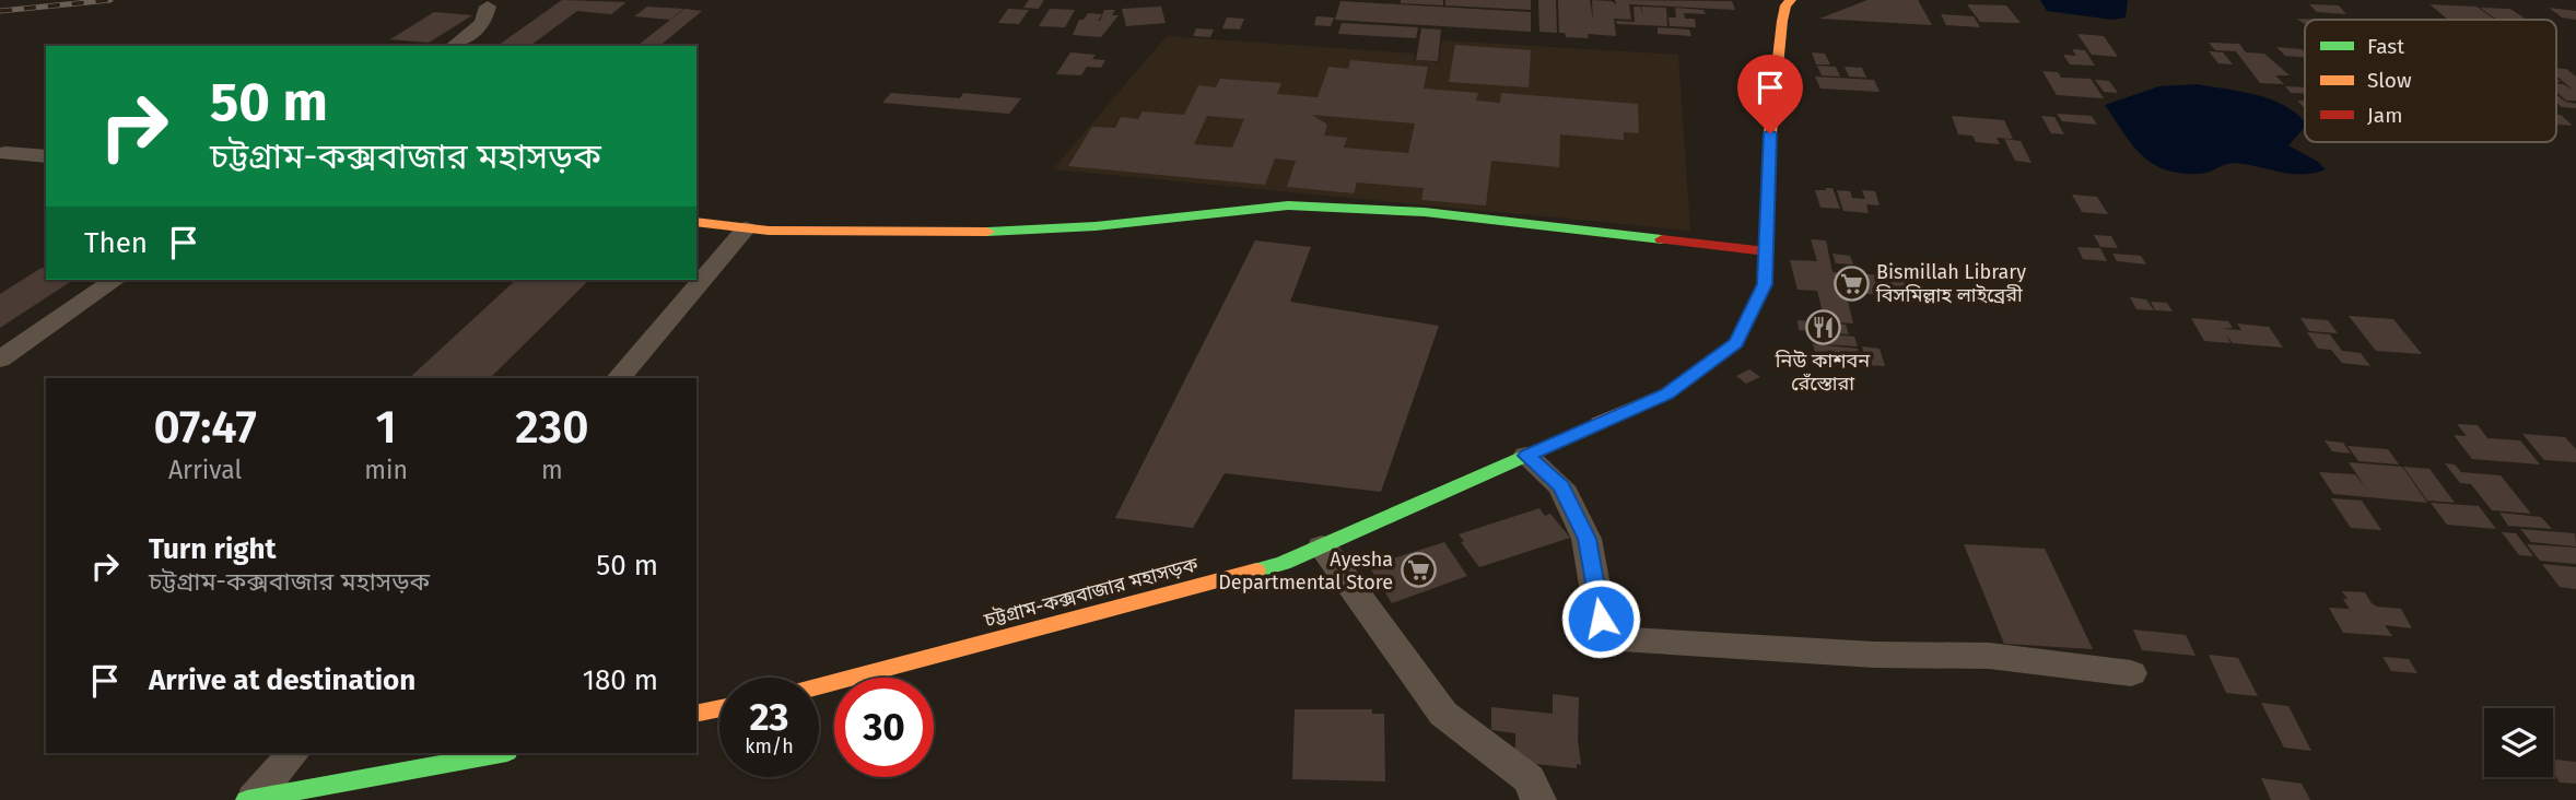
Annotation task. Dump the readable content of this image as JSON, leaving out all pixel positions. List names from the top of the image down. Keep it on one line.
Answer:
{"streets":{"main road":["চট্টগ্রাম-কক্সবাজার মহাসড়ক"]},"places":{"supermarket":["Bismillah Library বিসমিল্লাহ লাইব্রেরী","Ayesha Departmental Store"],"restaurant":["নিউ কাশবন রেঁস্তোরা"]},"legend":["Fast","Slow","Jam"],"page":{"turn":["50 m","চট্টগ্রাম-কক্সবাজার মহাসড়ক"],"then":"Then","eta":["07:47","Arrival","1","min","230","m"],"list":[{"name":"Turn right","note":"চট্টগ্রাম-কক্সবাজার মহাসড়ক","value":"50 m"},{"name":"Arrive at destination","value":"180 m"}],"speed":"23 km/h","limit":"30"}}
